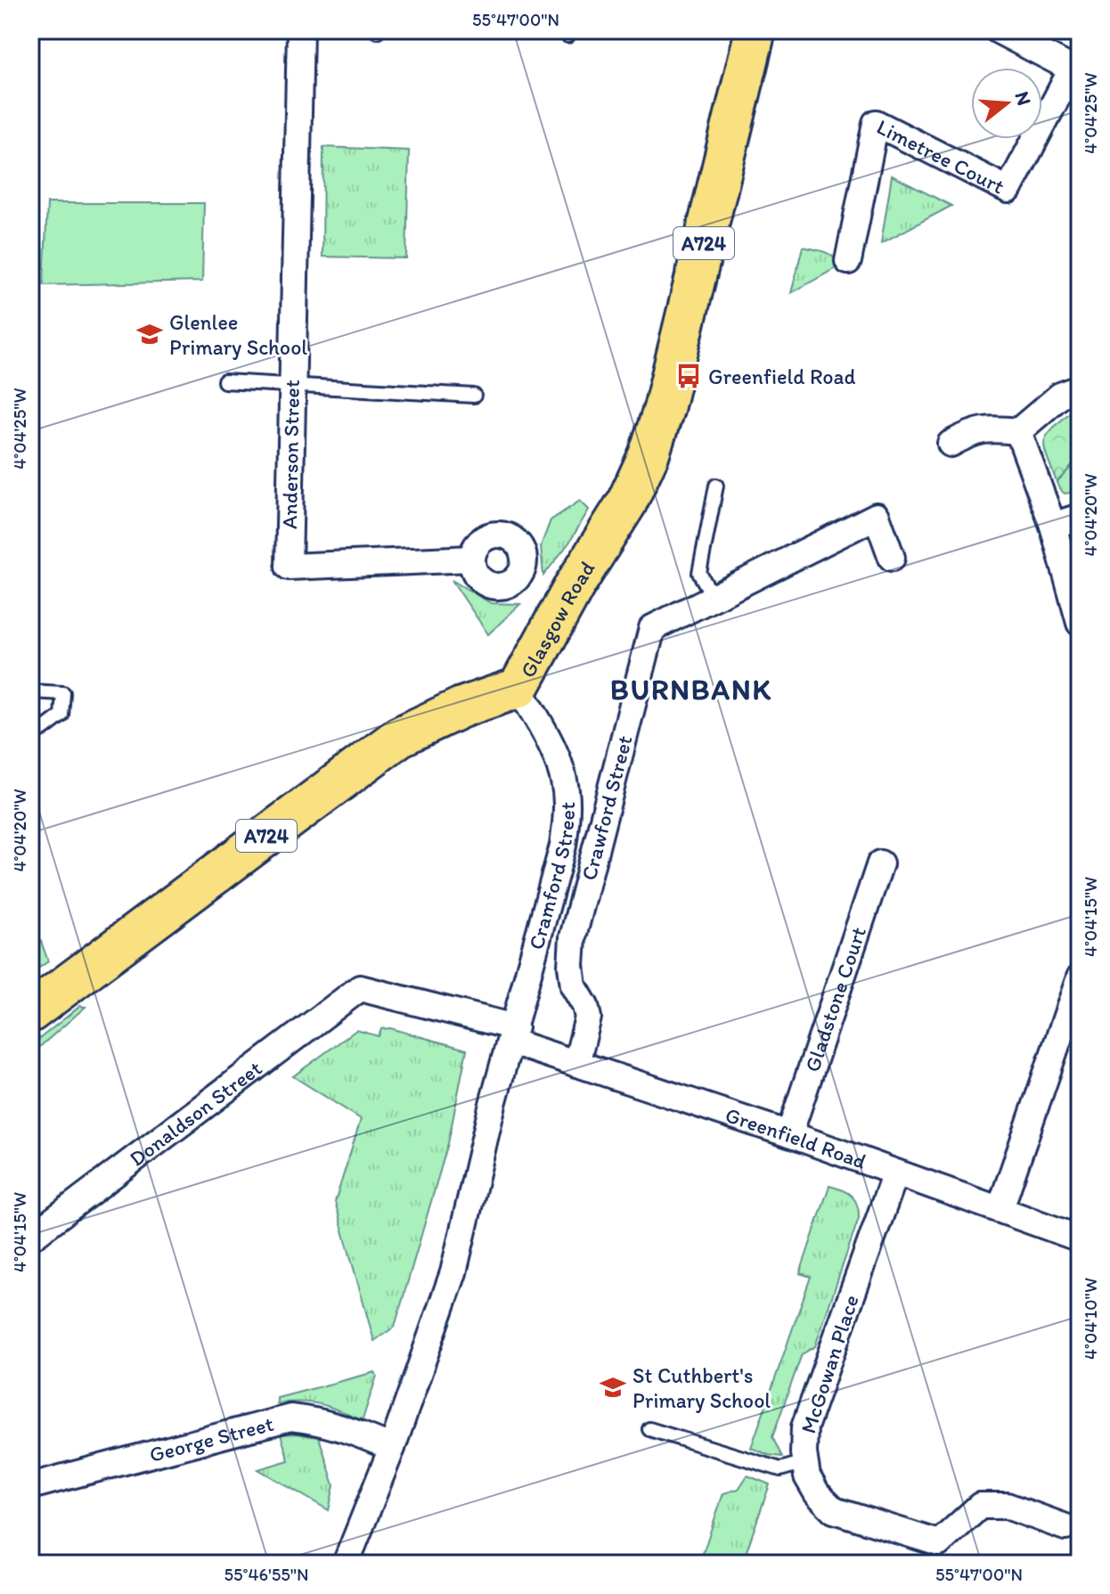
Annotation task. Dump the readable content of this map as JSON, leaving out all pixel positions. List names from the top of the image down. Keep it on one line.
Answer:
{"streets":{"main road":["A724","Glasgow Road"],"street":["Limetree Court","Anderson Street","Crawford Street","Cramford Street","Gladstone Court","Donaldson Street","Greenfield Road","McGowan Place","George Street"]},"crossings":[["Glasgow Road","Cramford Street"],["Crawford Street","Greenfield Road"],["Cramford Street","Greenfield Road"],["Cramford Street","George Street"],["Gladstone Court","Greenfield Road"],["Donaldson Street","Greenfield Road"],["Greenfield Road","McGowan Place"]],"districts":["BURNBANK"],"places":{"school or university":["Glenlee Primary School","St Cuthbert's Primary School"],"bus stop":["Greenfield Road"]},"north":"right","coordinates":["55°47'00\"N","4°04'25\"W","4°04'20\"W","4°04'15\"W","4°04'10\"W","55°46'55\"N"]}
